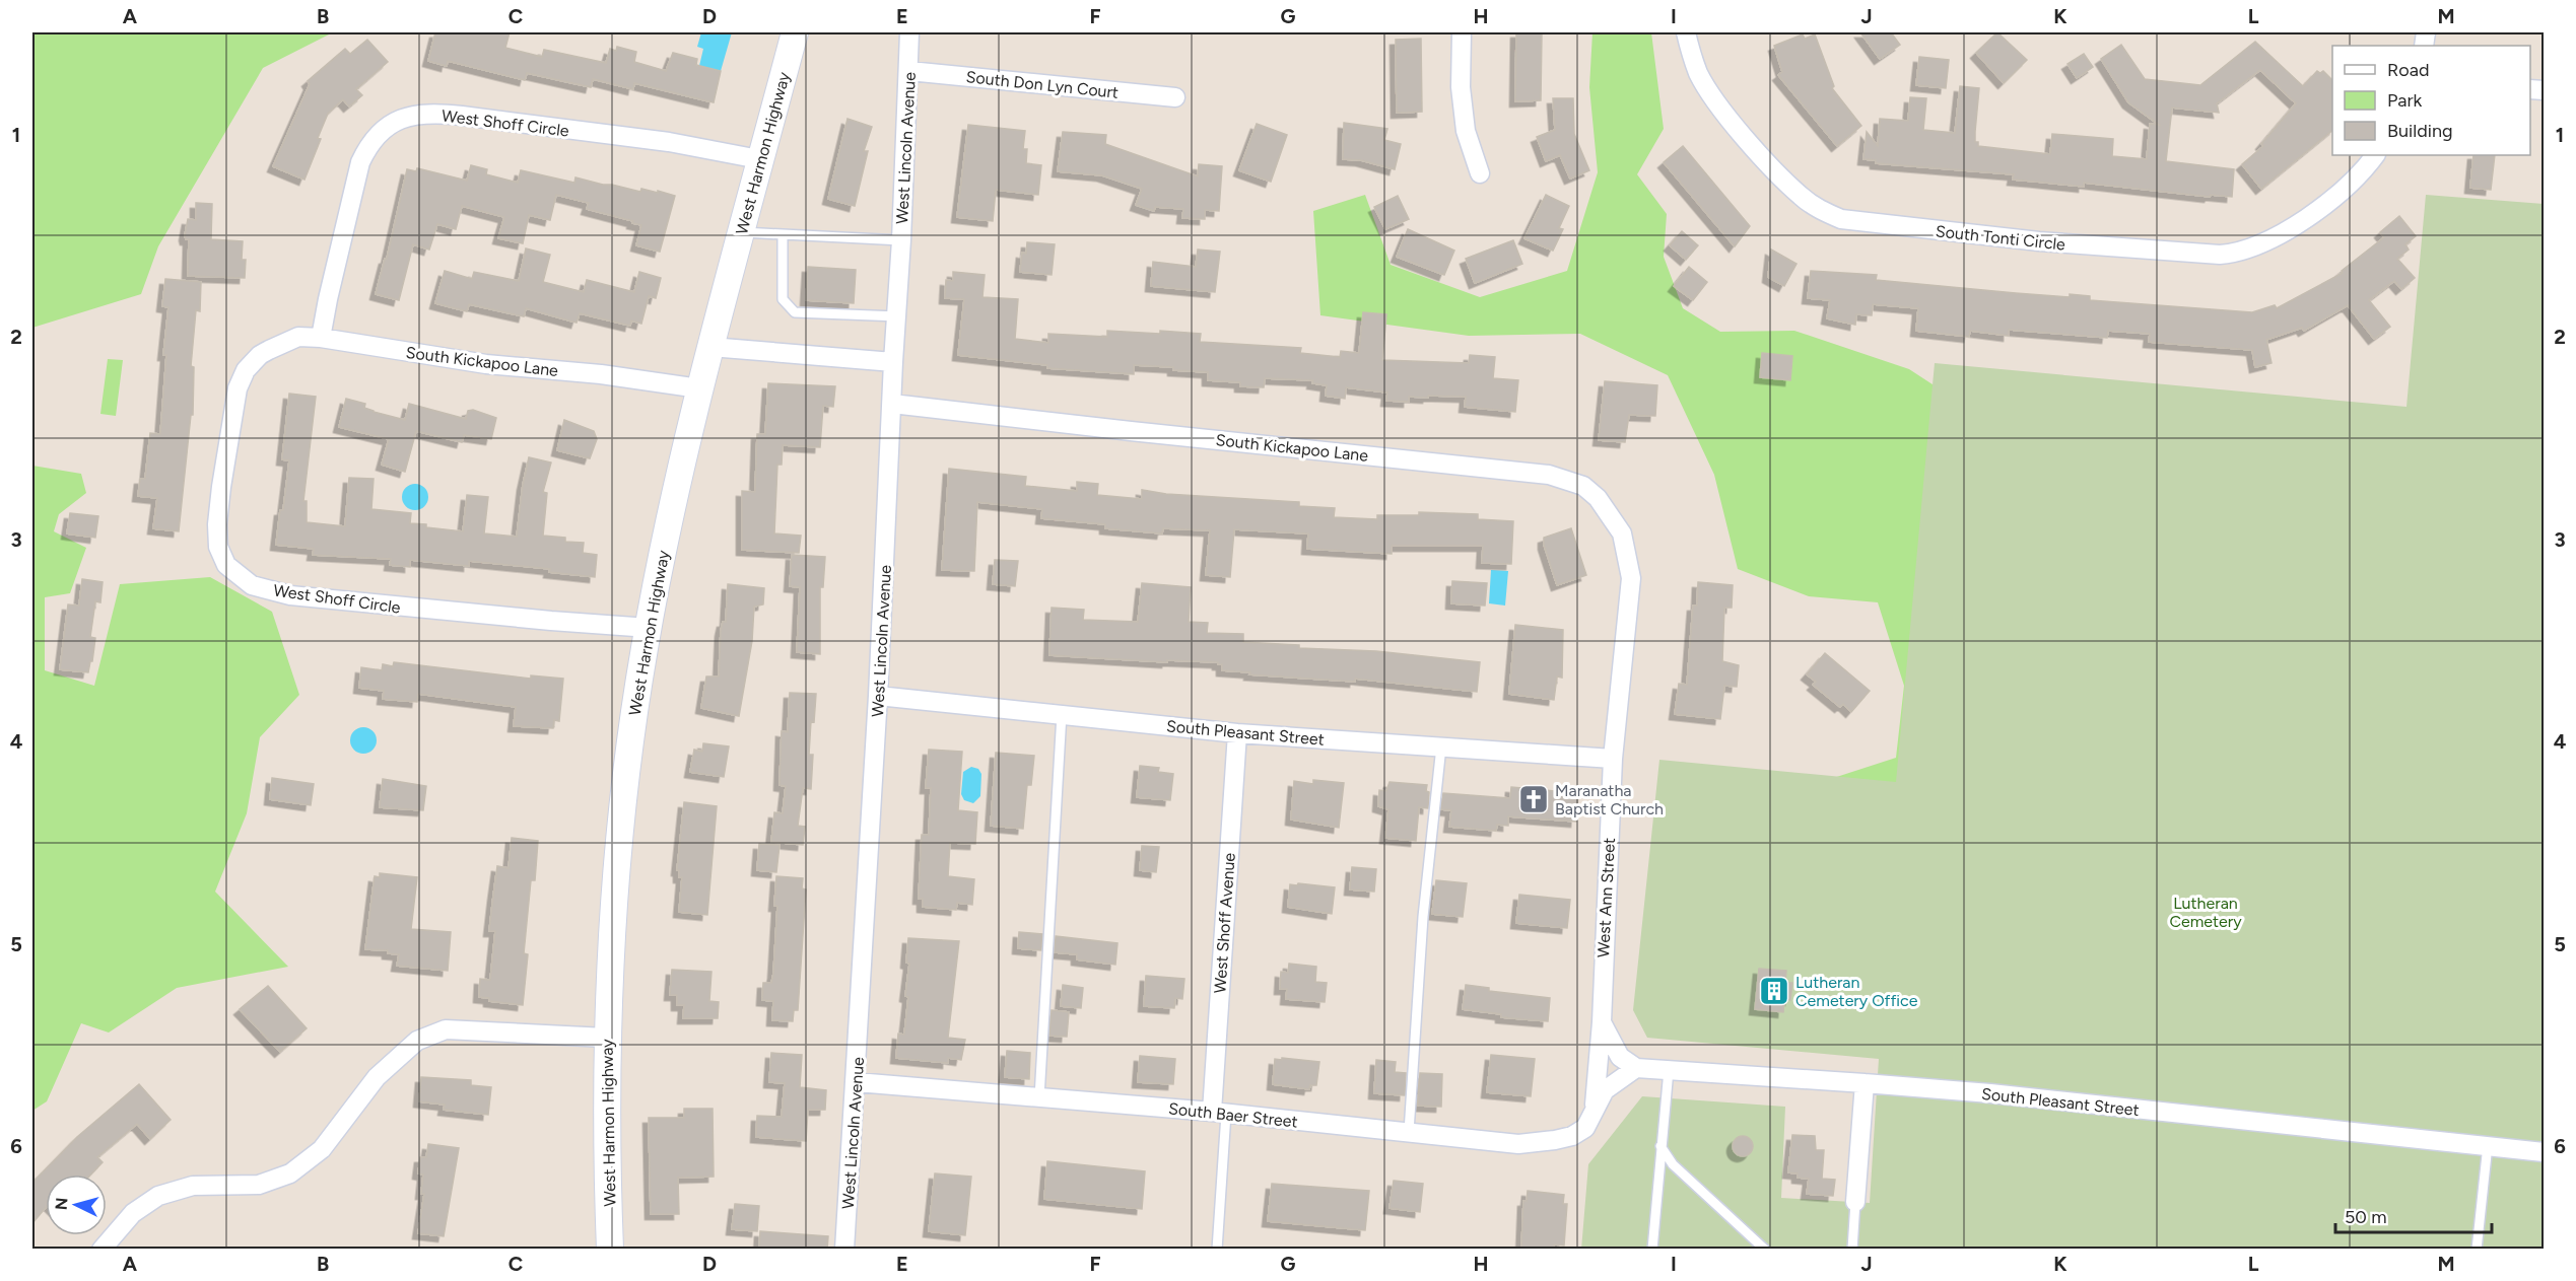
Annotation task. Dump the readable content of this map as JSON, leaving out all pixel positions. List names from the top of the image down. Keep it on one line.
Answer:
{"streets":{"main road":["West Harmon Highway"],"street":["South Don Lyn Court","West Shoff Circle","West Lincoln Avenue","South Tonti Circle","South Kickapoo Lane","South Pleasant Street","West Ann Street","West Shoff Avenue","South Baer Street"]},"crossings":[["South Don Lyn Court","West Lincoln Avenue"],["West Shoff Circle","West Harmon Highway"],["West Shoff Circle","South Kickapoo Lane"],["West Lincoln Avenue","South Kickapoo Lane"],["West Lincoln Avenue","South Pleasant Street"],["West Lincoln Avenue","South Baer Street"],["West Harmon Highway","South Kickapoo Lane"],["South Kickapoo Lane","West Ann Street"],["South Pleasant Street","West Ann Street"],["South Pleasant Street","West Shoff Avenue"],["West Ann Street","South Baer Street"],["West Shoff Avenue","South Baer Street"]],"parks":["Lutheran Cemetery"],"places":{"church":["Maranatha Baptist Church"],"building":["Lutheran Cemetery Office"]},"legend":["Road","Park","Building"],"scale_bar":"50 m","north":"left","grid":{"columns":["A","B","C","D","E","F","G","H","I","J","K","L","M"],"rows":["1","2","3","4","5","6"]}}
